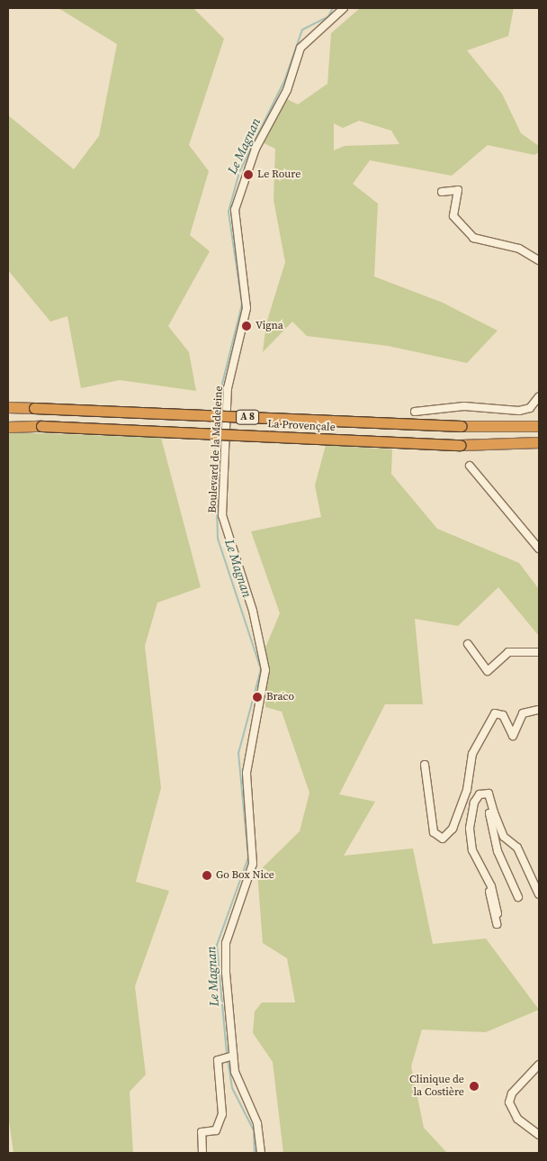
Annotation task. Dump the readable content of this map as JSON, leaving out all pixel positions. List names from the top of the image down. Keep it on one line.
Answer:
{"streets":{"highway":["A 8","La Provençale"],"street":["Boulevard de la Madeleine"]},"water":["Le Magnan"],"places":["Le Roure","Vigna","Braco","Go Box Nice","Clinique de la Costière"]}
